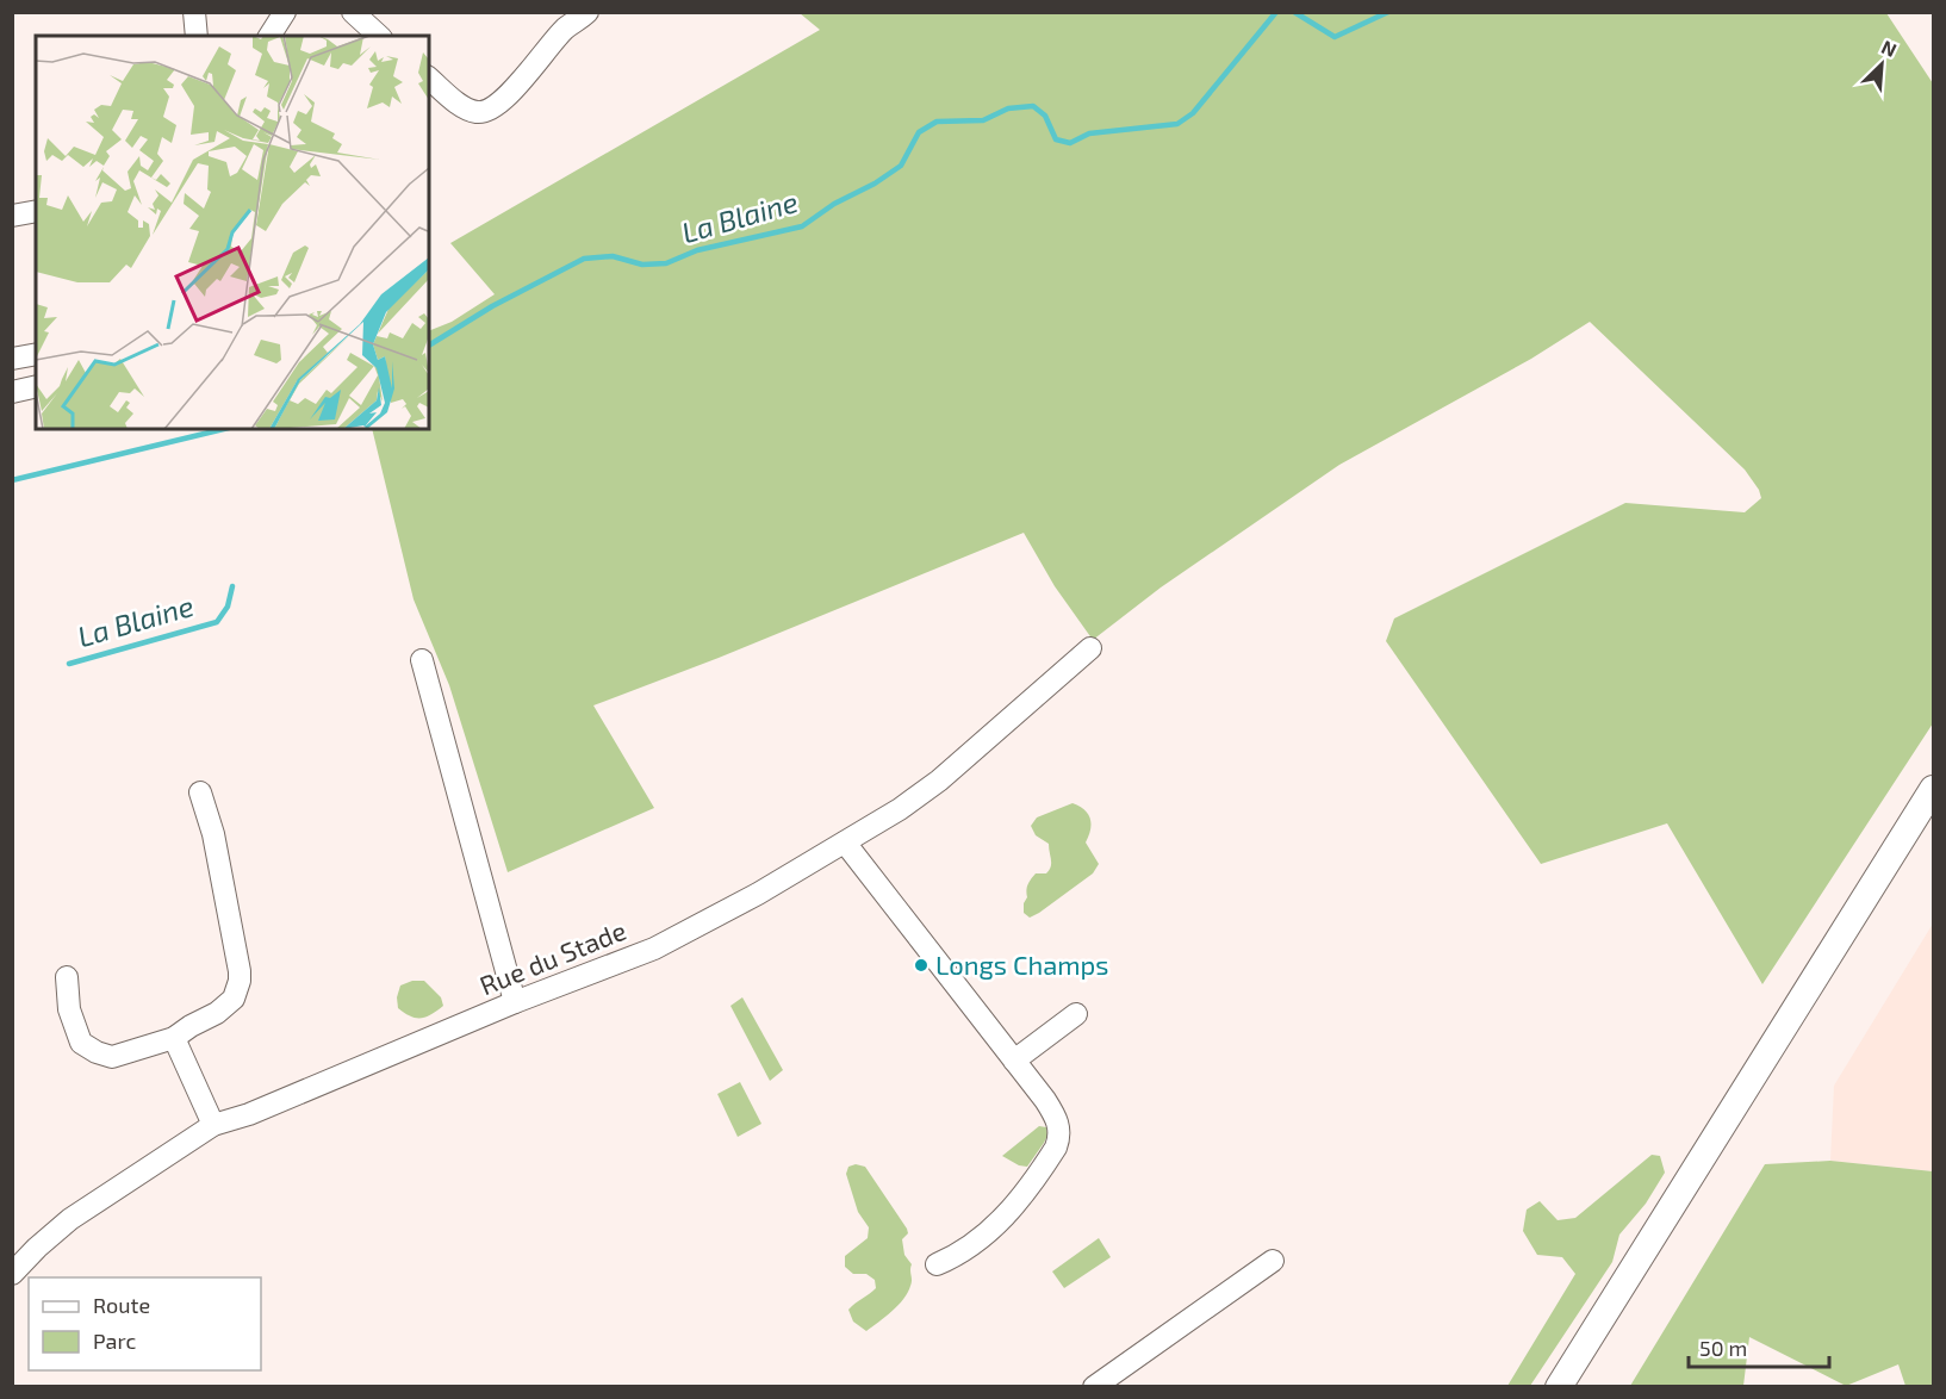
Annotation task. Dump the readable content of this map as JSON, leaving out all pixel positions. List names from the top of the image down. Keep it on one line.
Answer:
{"streets":{"street":["Rue du Stade"]},"water":["La Blaine"],"places":["Longs Champs"],"legend":["Route","Parc"],"scale_bar":"50 m","north":"top right"}
